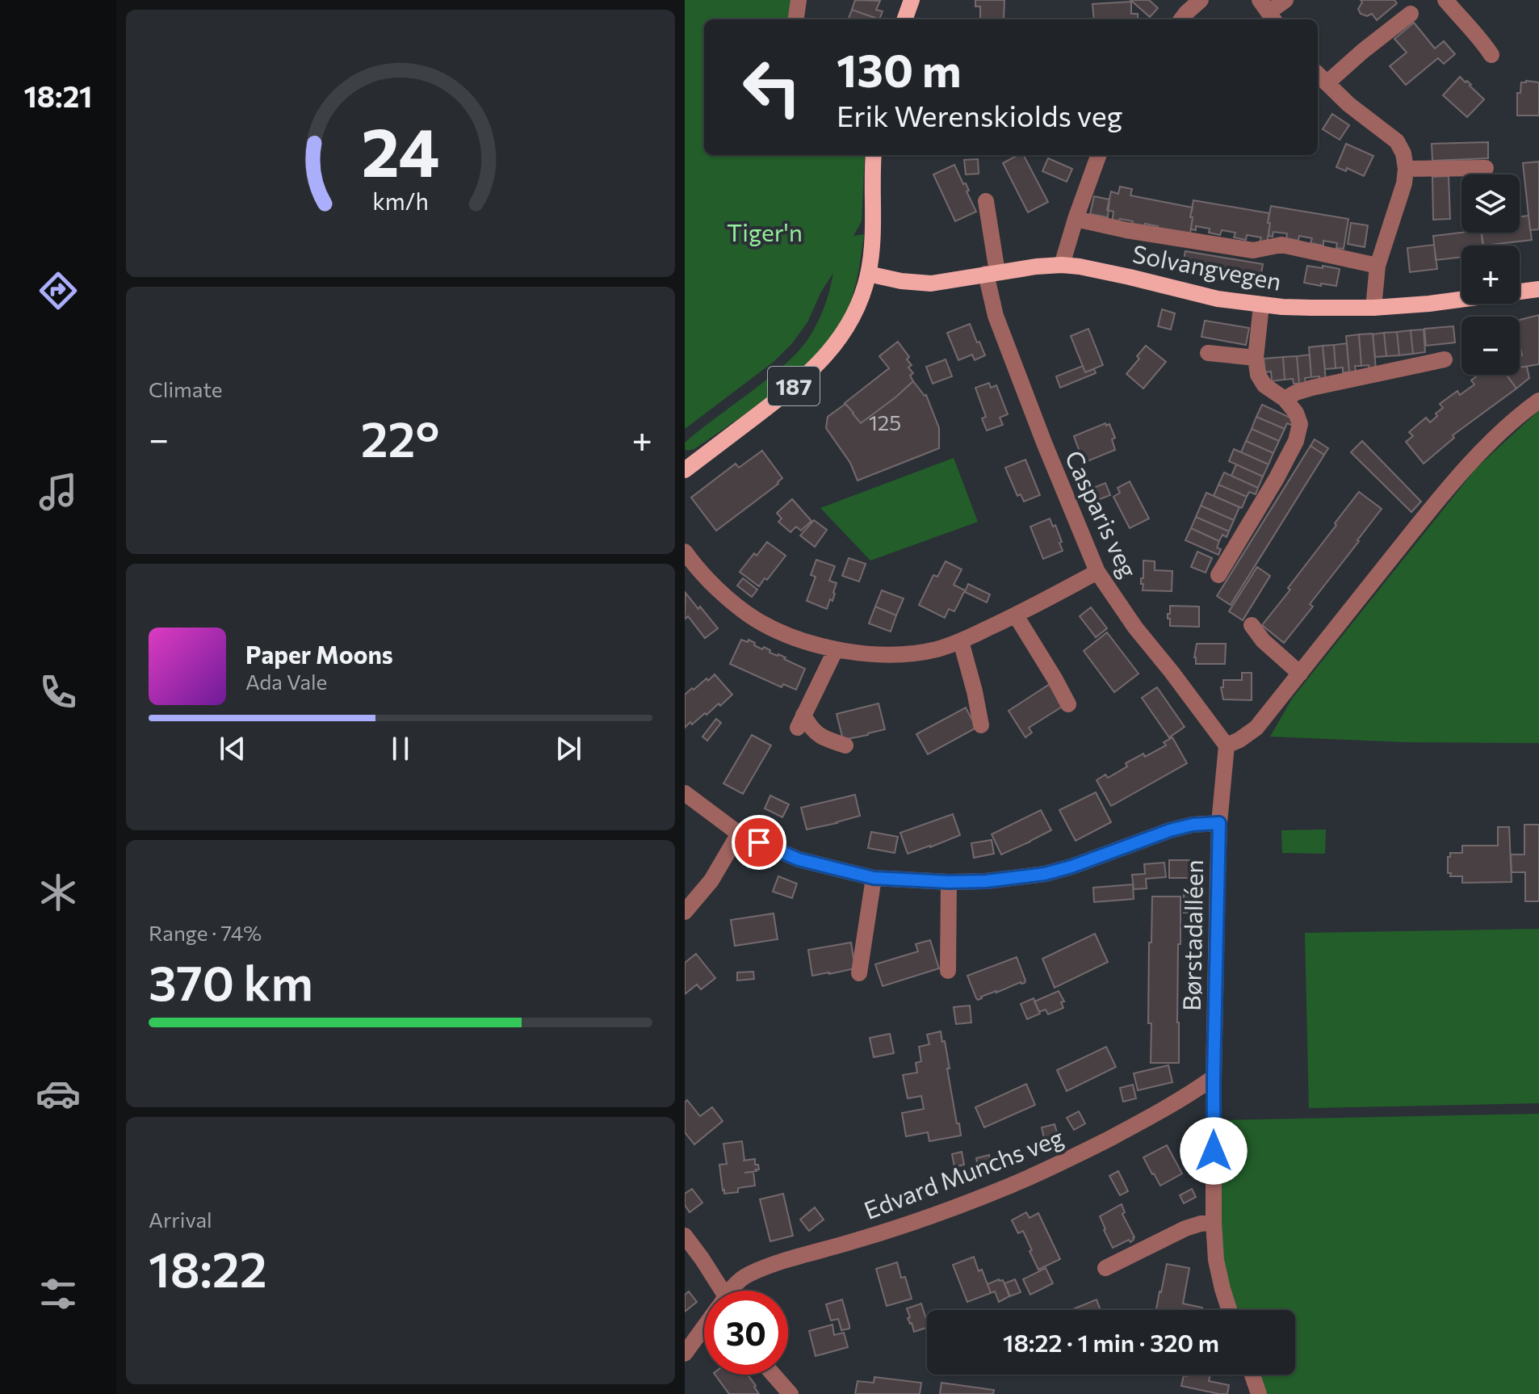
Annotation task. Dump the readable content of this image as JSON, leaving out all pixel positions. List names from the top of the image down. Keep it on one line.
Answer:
{"streets":{"main road":["Solvangvegen","187"],"street":["Casparis veg","Børstadalléen","Edvard Munchs veg"]},"crossings":[["Solvangvegen","187"],["Solvangvegen","Casparis veg"],["Casparis veg","Børstadalléen"],["Børstadalléen","Edvard Munchs veg"]],"parks":["Tiger'n"],"house_numbers":["125"],"page":{"tabs":"18:21","turn":["130 m","Erik Werenskiolds veg"],"map_buttons":["+","−"],"tile":["Climate",["Range · 74%","370 km"],["Arrival","18:22"]],"heat":["−","22°","+"],"song":["Paper Moons","Ada Vale"],"limit":"30","trip":"18:22 · 1 min · 320 m","gauge":["24","km/h"]}}
